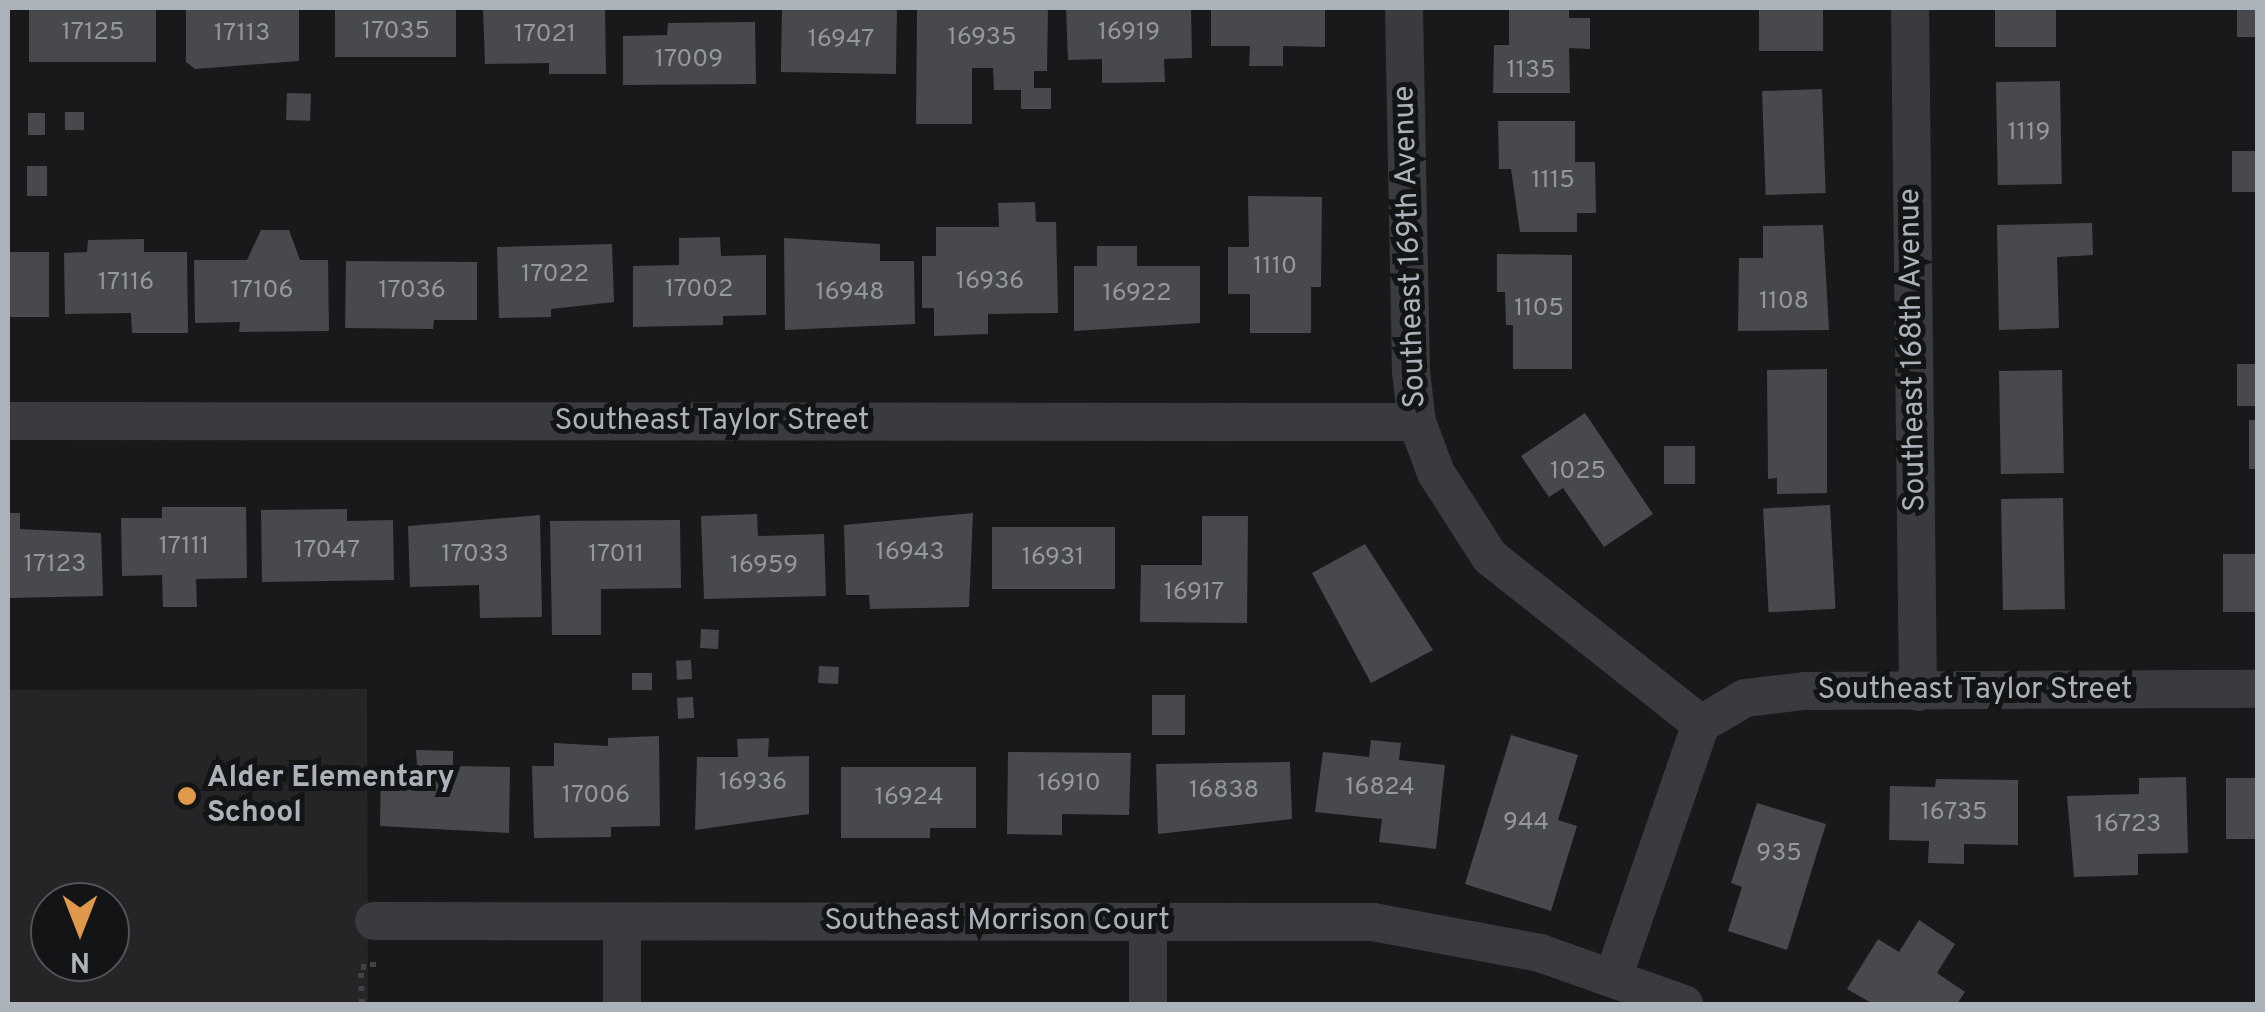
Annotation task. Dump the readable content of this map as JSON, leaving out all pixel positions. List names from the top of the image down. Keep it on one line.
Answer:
{"streets":{"street":["Southeast 169th Avenue","Southeast 168th Avenue","Southeast Taylor Street","Southeast Morrison Court"]},"crossings":[["Southeast 169th Avenue","Southeast Taylor Street"],["Southeast 168th Avenue","Southeast Taylor Street"]],"places":["Alder Elementary School"],"house_numbers":["17035","17125","16919","17113","17021","16935","16947","17009","1135","1119","1115","1110","17022","16936","17116","17002","17106","17036","16948","16922","1108","1105","1025","17111","17047","16943","17033","17011","16931","17123","16959","16917","16936","16910","16824","16838","17006","16924","16735","944","16723","935"],"north":"bottom"}
